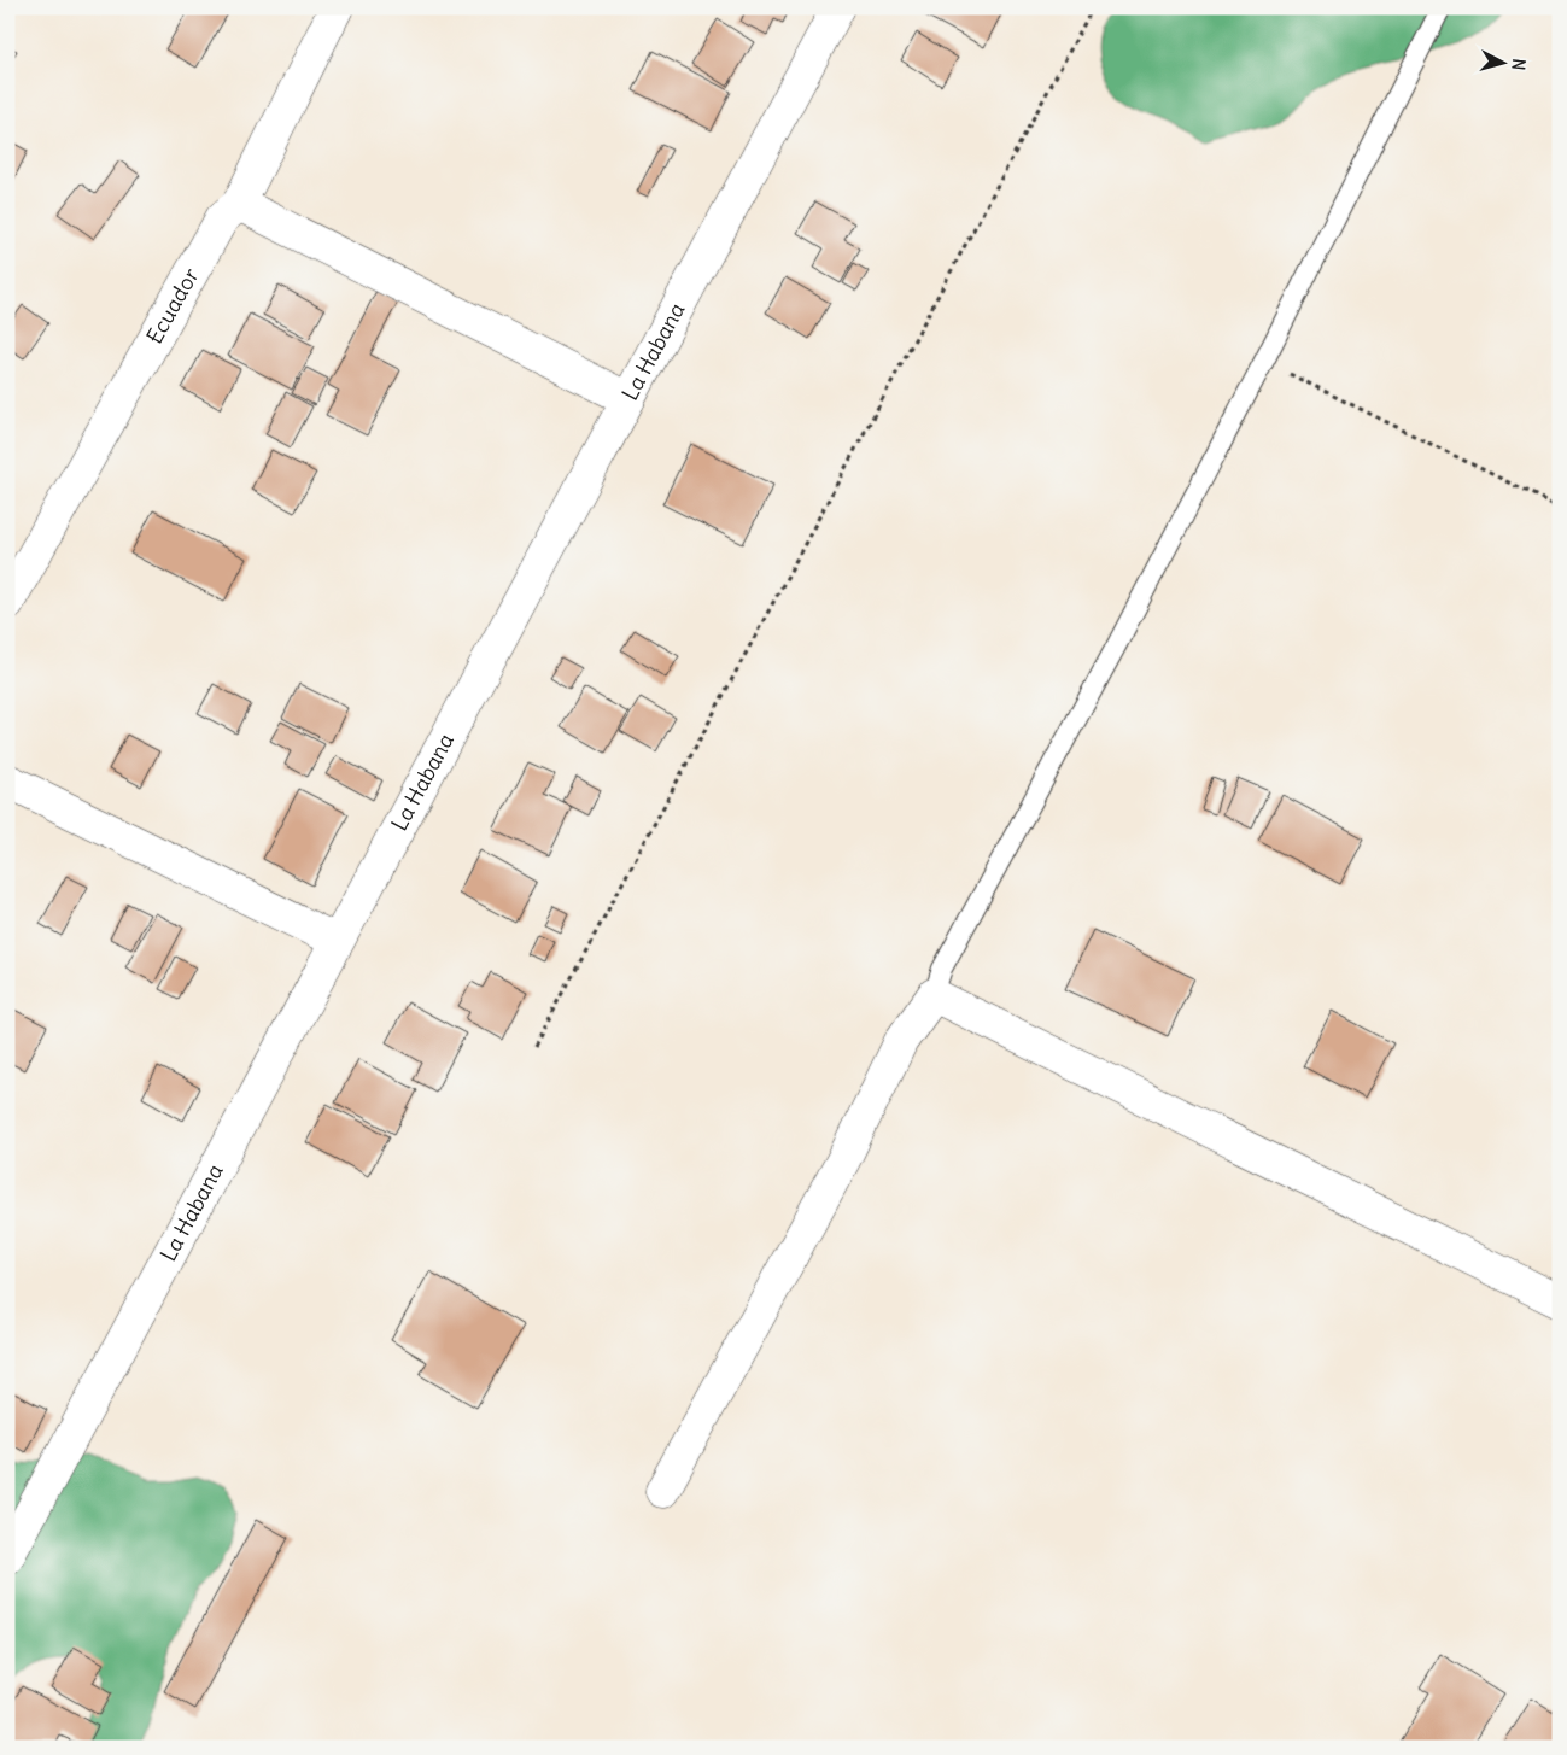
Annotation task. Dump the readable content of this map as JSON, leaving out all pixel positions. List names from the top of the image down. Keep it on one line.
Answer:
{"streets":{"street":["Ecuador","La Habana"]},"north":"right"}
